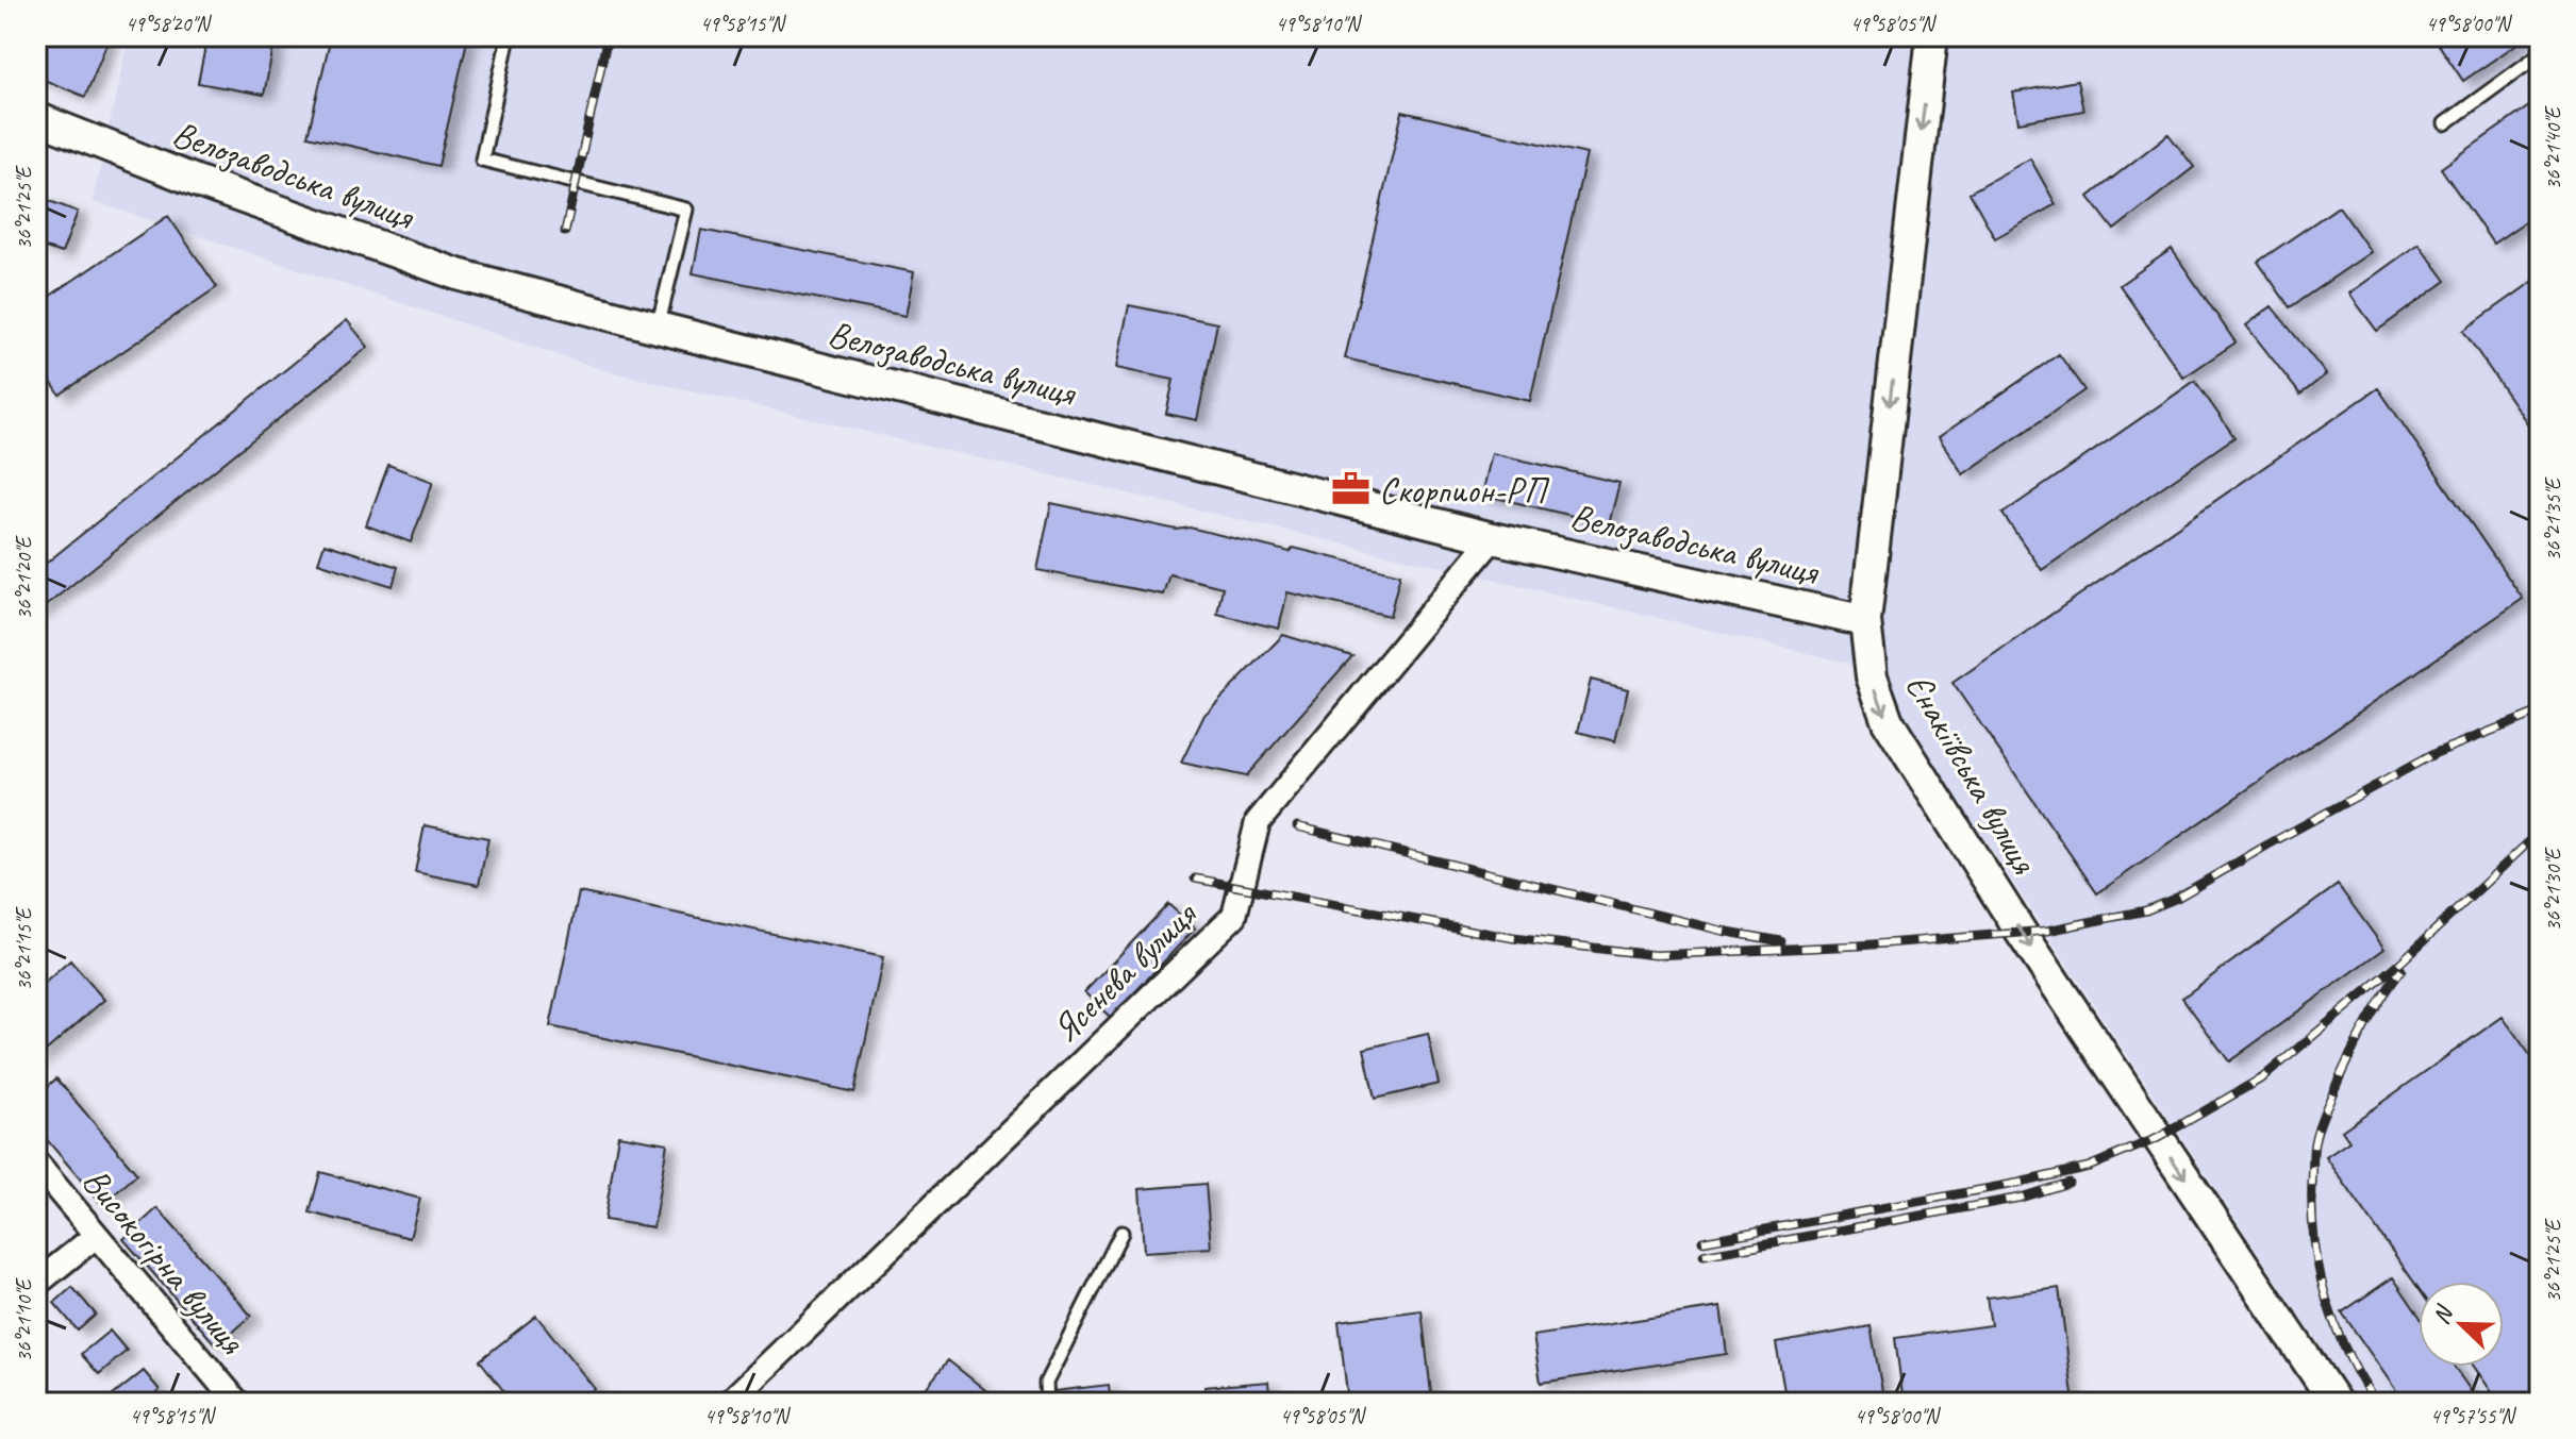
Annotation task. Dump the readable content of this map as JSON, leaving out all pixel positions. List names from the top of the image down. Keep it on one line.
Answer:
{"streets":{"street":["Велозаводська вулиця","Єнакіївська вулиця","Ясенева вулиця","Високогірна вулиця"]},"crossings":[["Велозаводська вулиця","Єнакіївська вулиця"],["Велозаводська вулиця","Ясенева вулиця"]],"one_way":["Єнакіївська вулиця"],"places":{"office":["Скорпион-РП"]},"north":"top left","coordinates":["49°58'20\"N","49°58'15\"N","49°58'10\"N","49°58'05\"N","49°58'00\"N","36°21'40\"E","36°21'25\"E","36°21'35\"E","36°21'20\"E","36°21'30\"E","36°21'15\"E","36°21'10\"E","49°57'55\"N"]}
